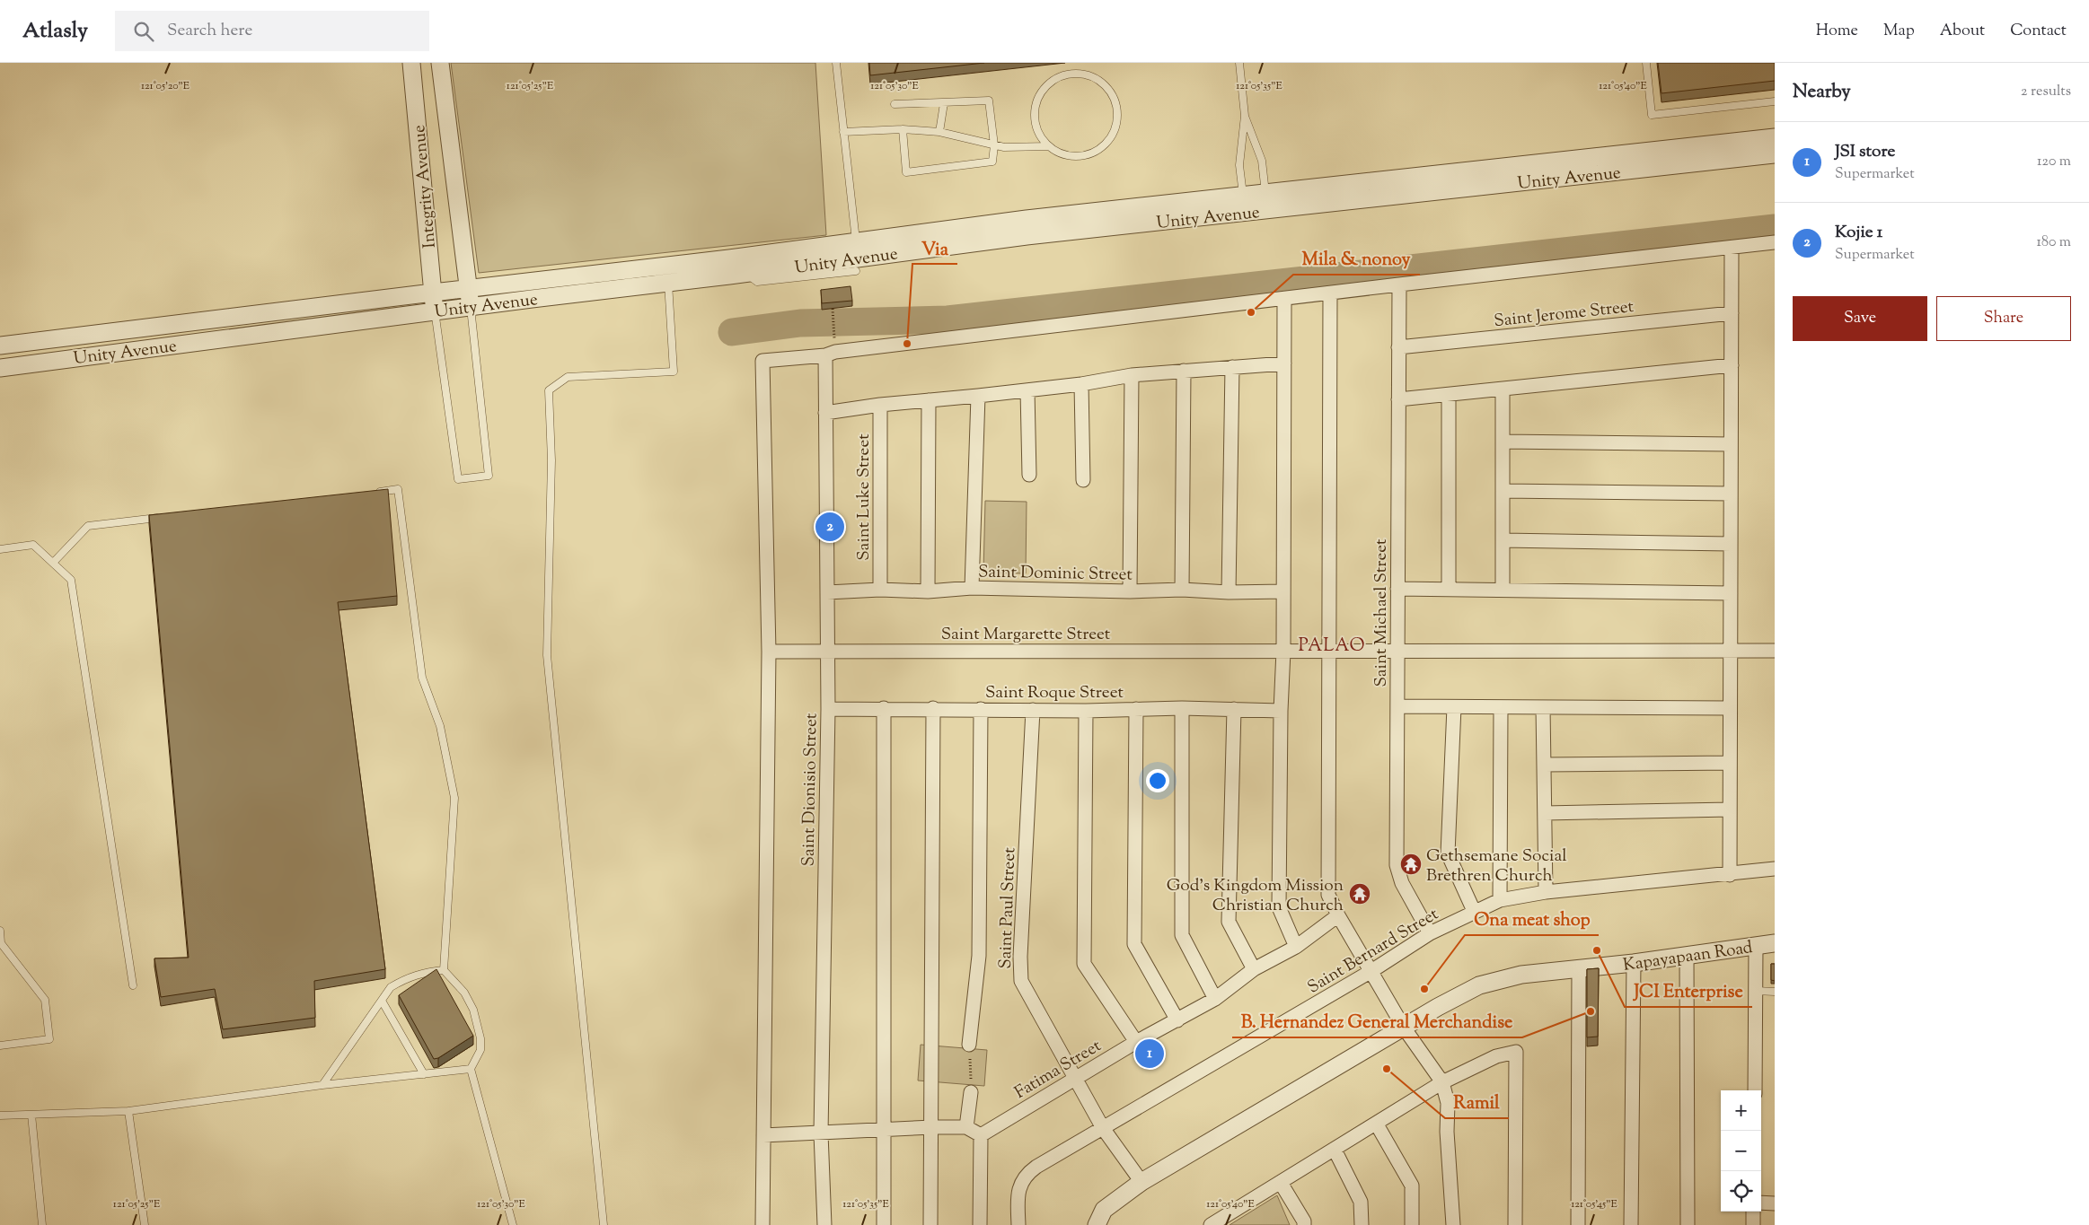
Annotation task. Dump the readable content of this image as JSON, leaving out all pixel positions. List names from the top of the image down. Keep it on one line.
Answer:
{"streets":{"street":["Unity Avenue","Integrity Avenue","Saint Jerome Street","Saint Luke Street","Saint Dominic Street","Saint Michael Street","Saint Margarette Street","Saint Roque Street","Saint Dionisio Street","Saint Paul Street","Saint Bernard Street","Kapayapaan Road","Fatima Street"]},"crossings":[["Unity Avenue","Integrity Avenue"],["Saint Jerome Street","Saint Michael Street"],["Saint Luke Street","Saint Dominic Street"],["Saint Dominic Street","Saint Dionisio Street"],["Saint Michael Street","Saint Margarette Street"],["Saint Michael Street","Saint Bernard Street"],["Saint Margarette Street","Saint Dionisio Street"],["Saint Roque Street","Saint Dionisio Street"],["Saint Roque Street","Saint Paul Street"],["Saint Paul Street","Saint Bernard Street"],["Saint Paul Street","Kapayapaan Road"],["Saint Paul Street","Fatima Street"]],"districts":["PALAO"],"places":{"other":["Mila & nonoy","Via","JCI Enterprise","Ona meat shop","B. Hernandez General Merchandise","Ramil"],"temple":["Gethsemane Social Brethren Church","God's Kingdom Mission Christian Church"]},"page":{"header":"Atlasly","search":"Search here","nav":["Home","Map","About","Contact"],"heading":["Nearby","2 results"],"list":[{"mark":"1","name":"JSI store","note":"Supermarket","value":"120 m"},{"mark":"2","name":"Kojie 1","note":"Supermarket","value":"180 m"}],"buttons":["Save","Share"],"pins":["2","1"],"map_buttons":["+","−"]},"coordinates":["121°05'25\"E","121°05'30\"E","121°05'35\"E","121°05'40\"E","121°05'20\"E","121°05'45\"E"]}
